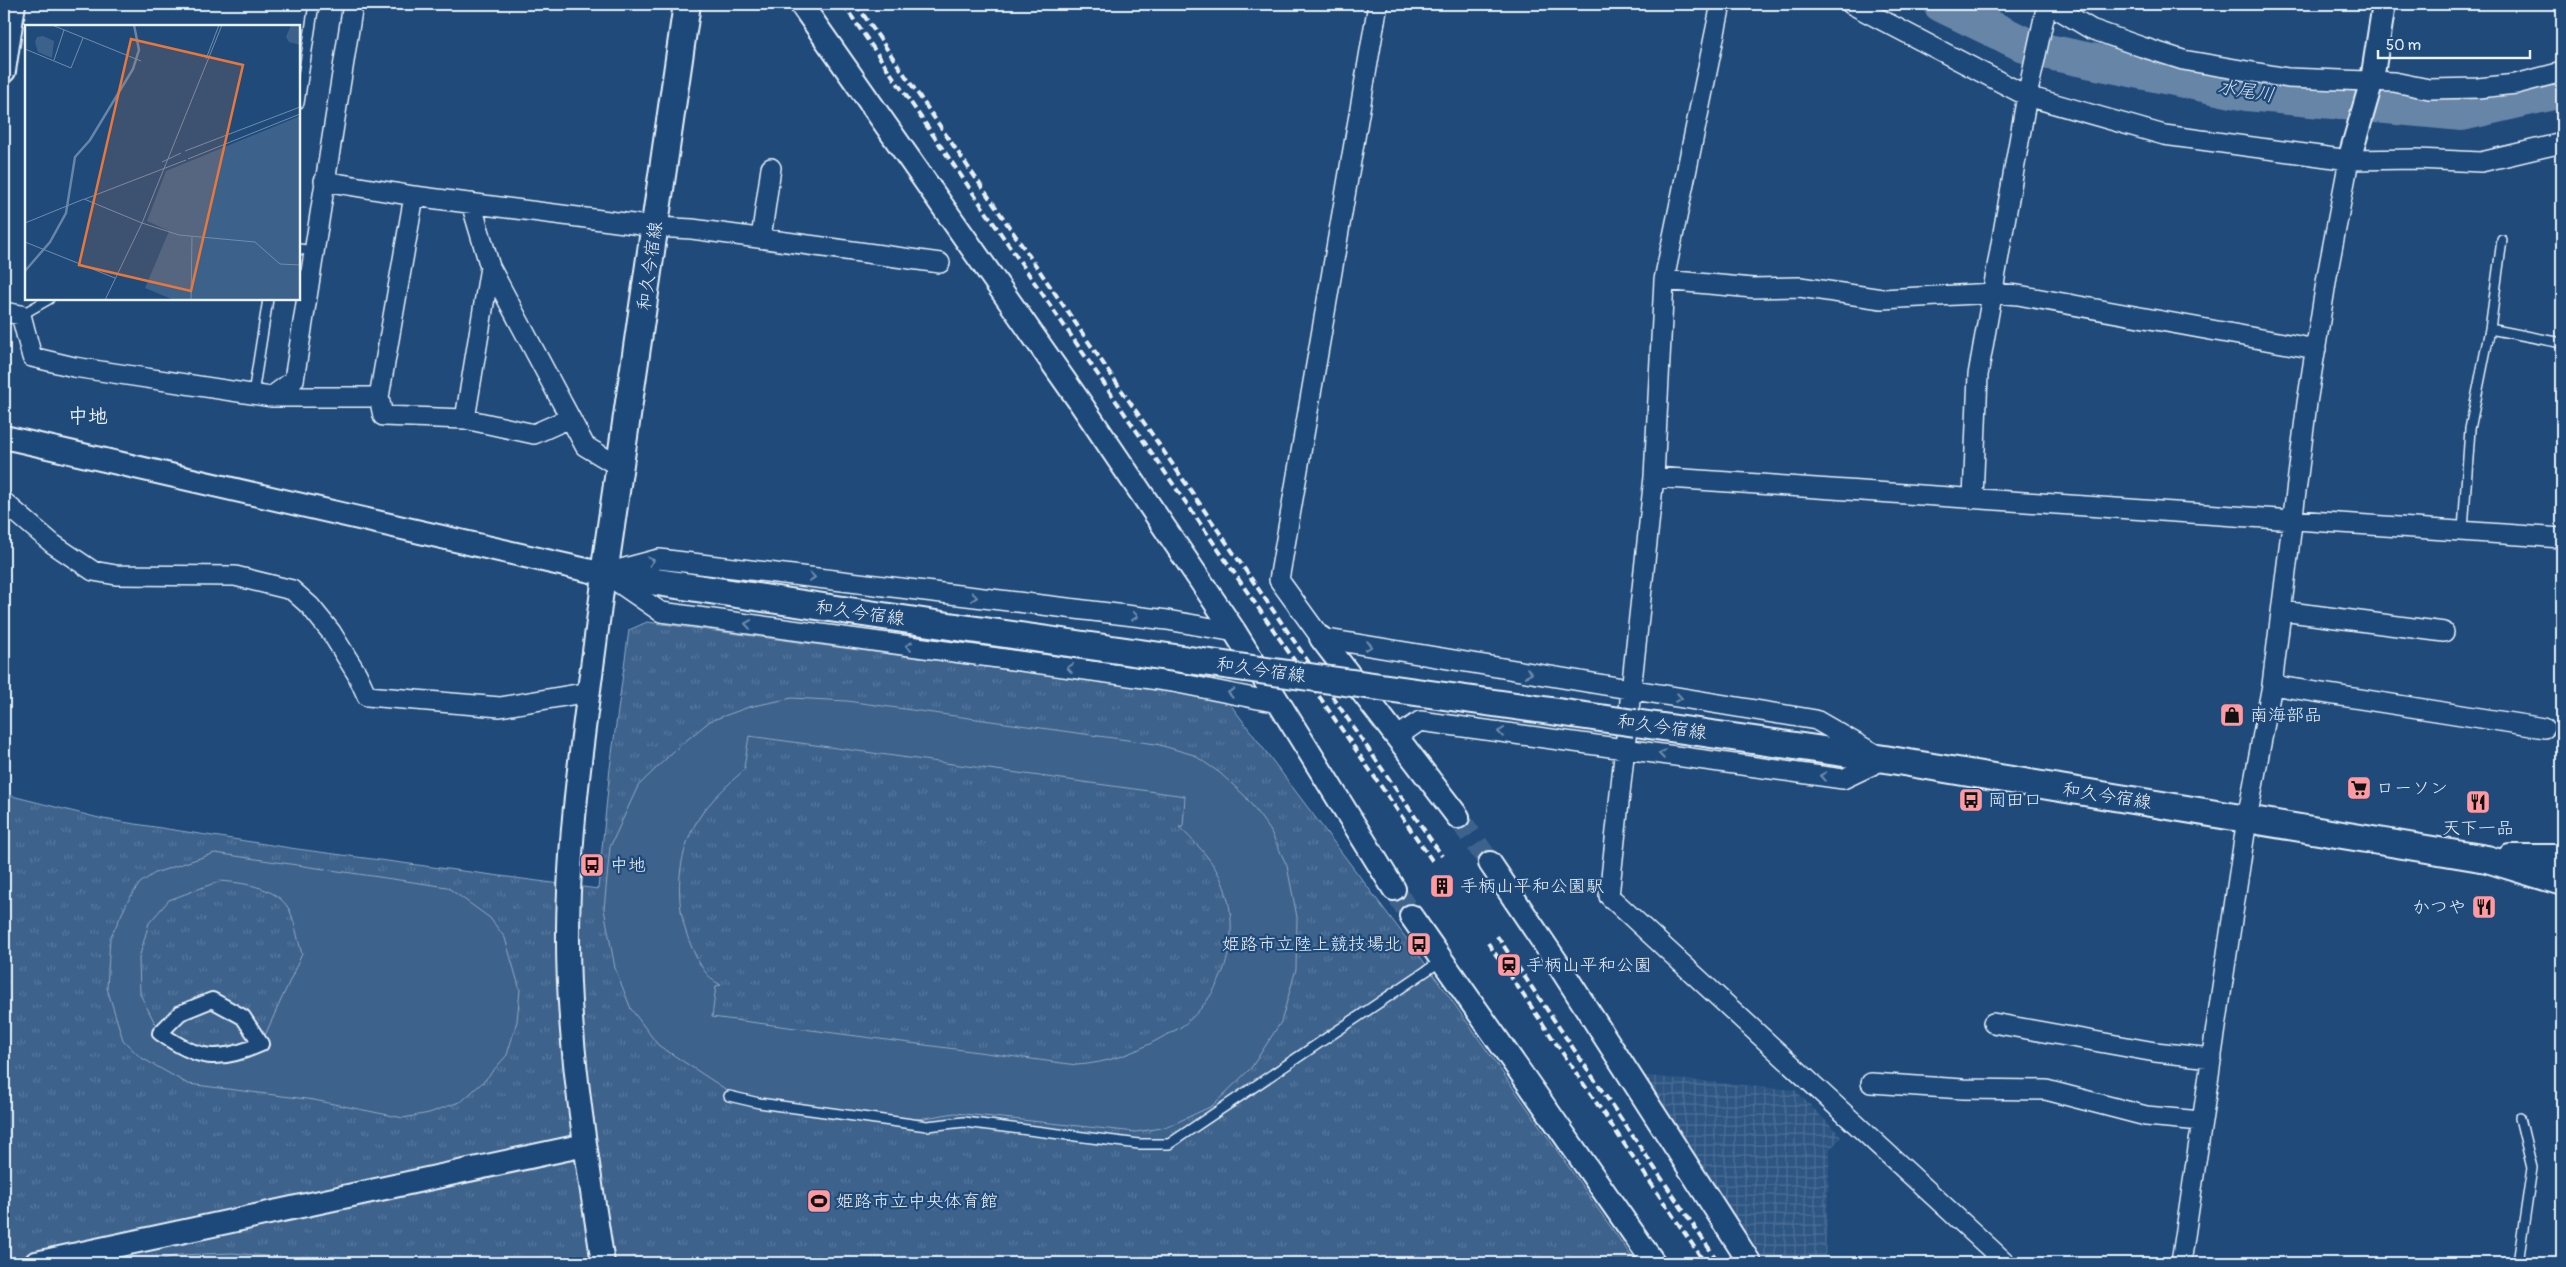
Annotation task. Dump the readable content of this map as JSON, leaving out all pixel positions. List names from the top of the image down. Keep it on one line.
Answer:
{"streets":{"main road":["和久今宿線"]},"districts":["中地"],"water":["水尾川"],"places":{"shop":["南海部品"],"supermarket":["ローソン"],"bus stop":["岡田口","中地","姫路市立陸上競技場北"],"restaurant":["天下一品","かつや"],"building":["手柄山平和公園駅"],"station":["手柄山平和公園"],"sports":["姫路市立中央体育館"]},"scale_bar":"50 m"}
